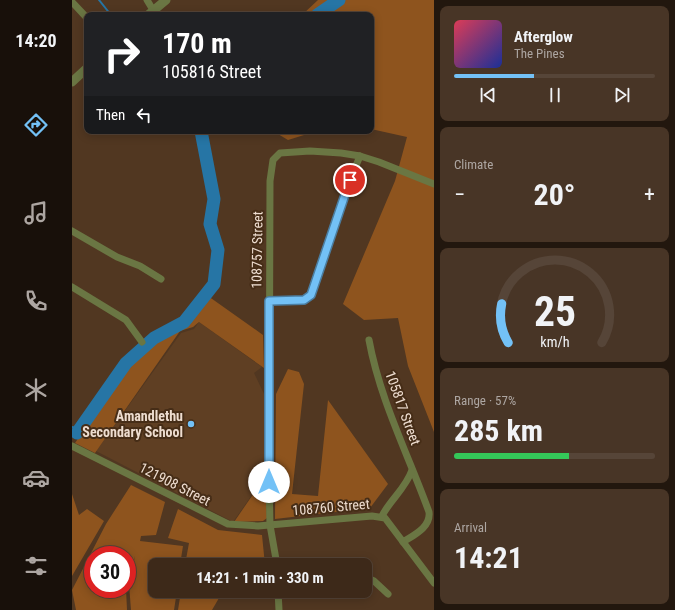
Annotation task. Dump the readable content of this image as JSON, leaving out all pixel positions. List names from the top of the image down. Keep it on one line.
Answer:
{"streets":{"street":["108757 Street","105817 Street","121908 Street","108760 Street"]},"crossings":[["108757 Street","121908 Street"],["108757 Street","108760 Street"],["105817 Street","108760 Street"],["121908 Street","108760 Street"]],"places":["Amandlethu Secondary School"],"page":{"tabs":"14:20","turn":["170 m","105816 Street"],"song":["Afterglow","The Pines"],"then":"Then","tile":["Climate",["Range · 57%","285 km"],["Arrival","14:21"]],"heat":["−","20°","+"],"limit":"30","trip":"14:21 · 1 min · 330 m","gauge":["25","km/h"]}}
